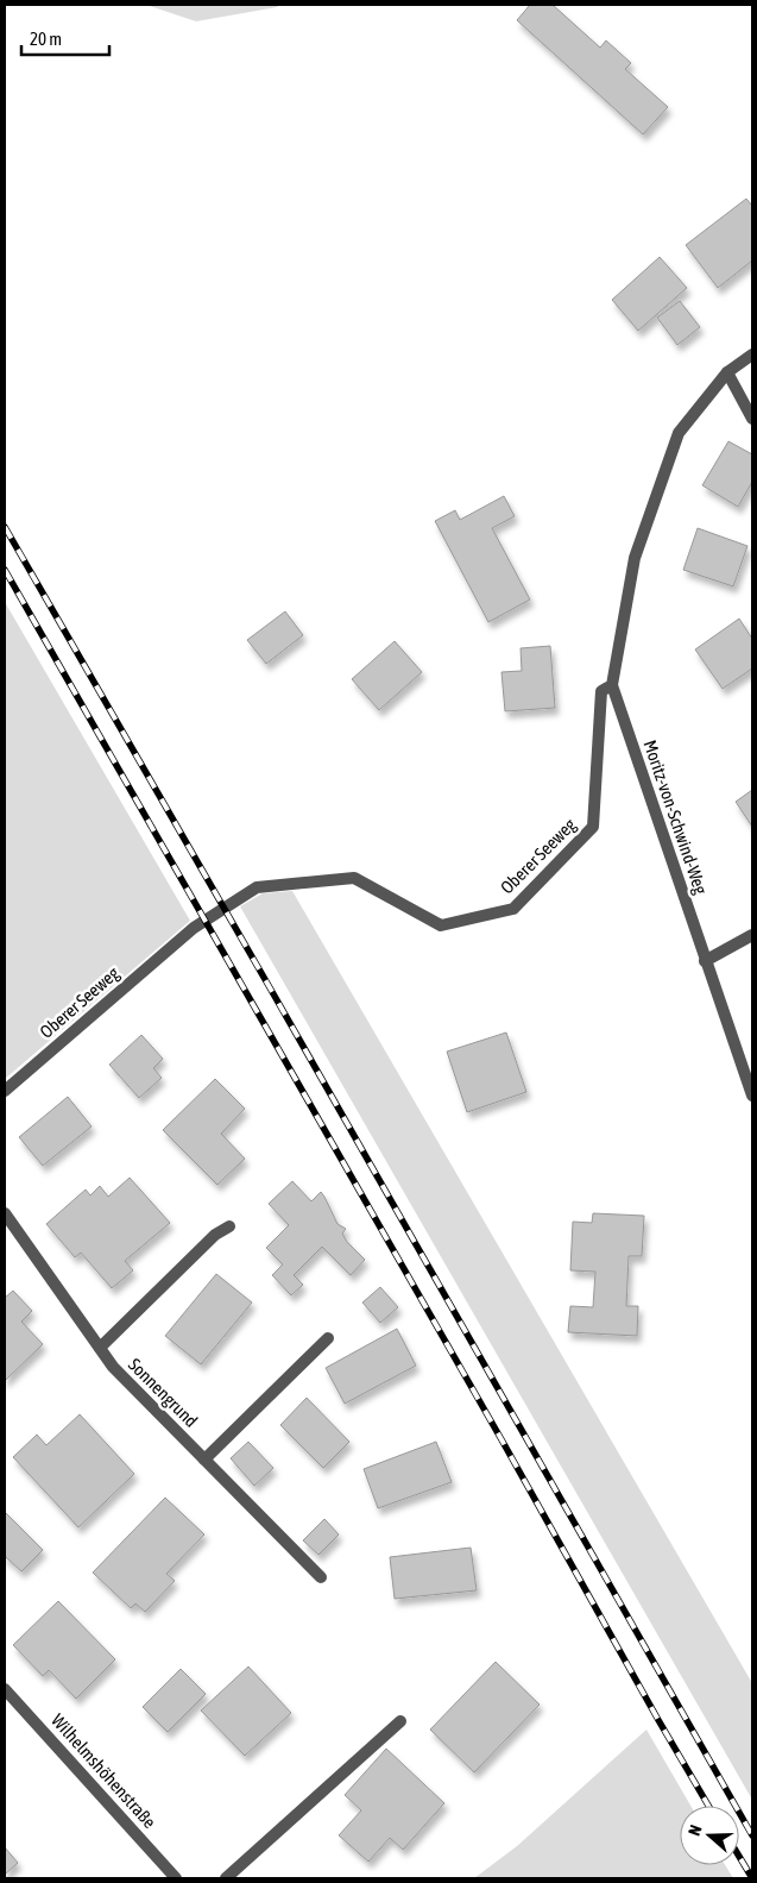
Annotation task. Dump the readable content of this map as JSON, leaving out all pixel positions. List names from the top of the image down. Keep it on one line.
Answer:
{"streets":{"street":["Moritz-von-Schwind-Weg","Oberer Seeweg","Sonnengrund","Wilhelmshöhenstraße"]},"crossings":[["Moritz-von-Schwind-Weg","Oberer Seeweg"]],"scale_bar":"20 m","north":"left"}
